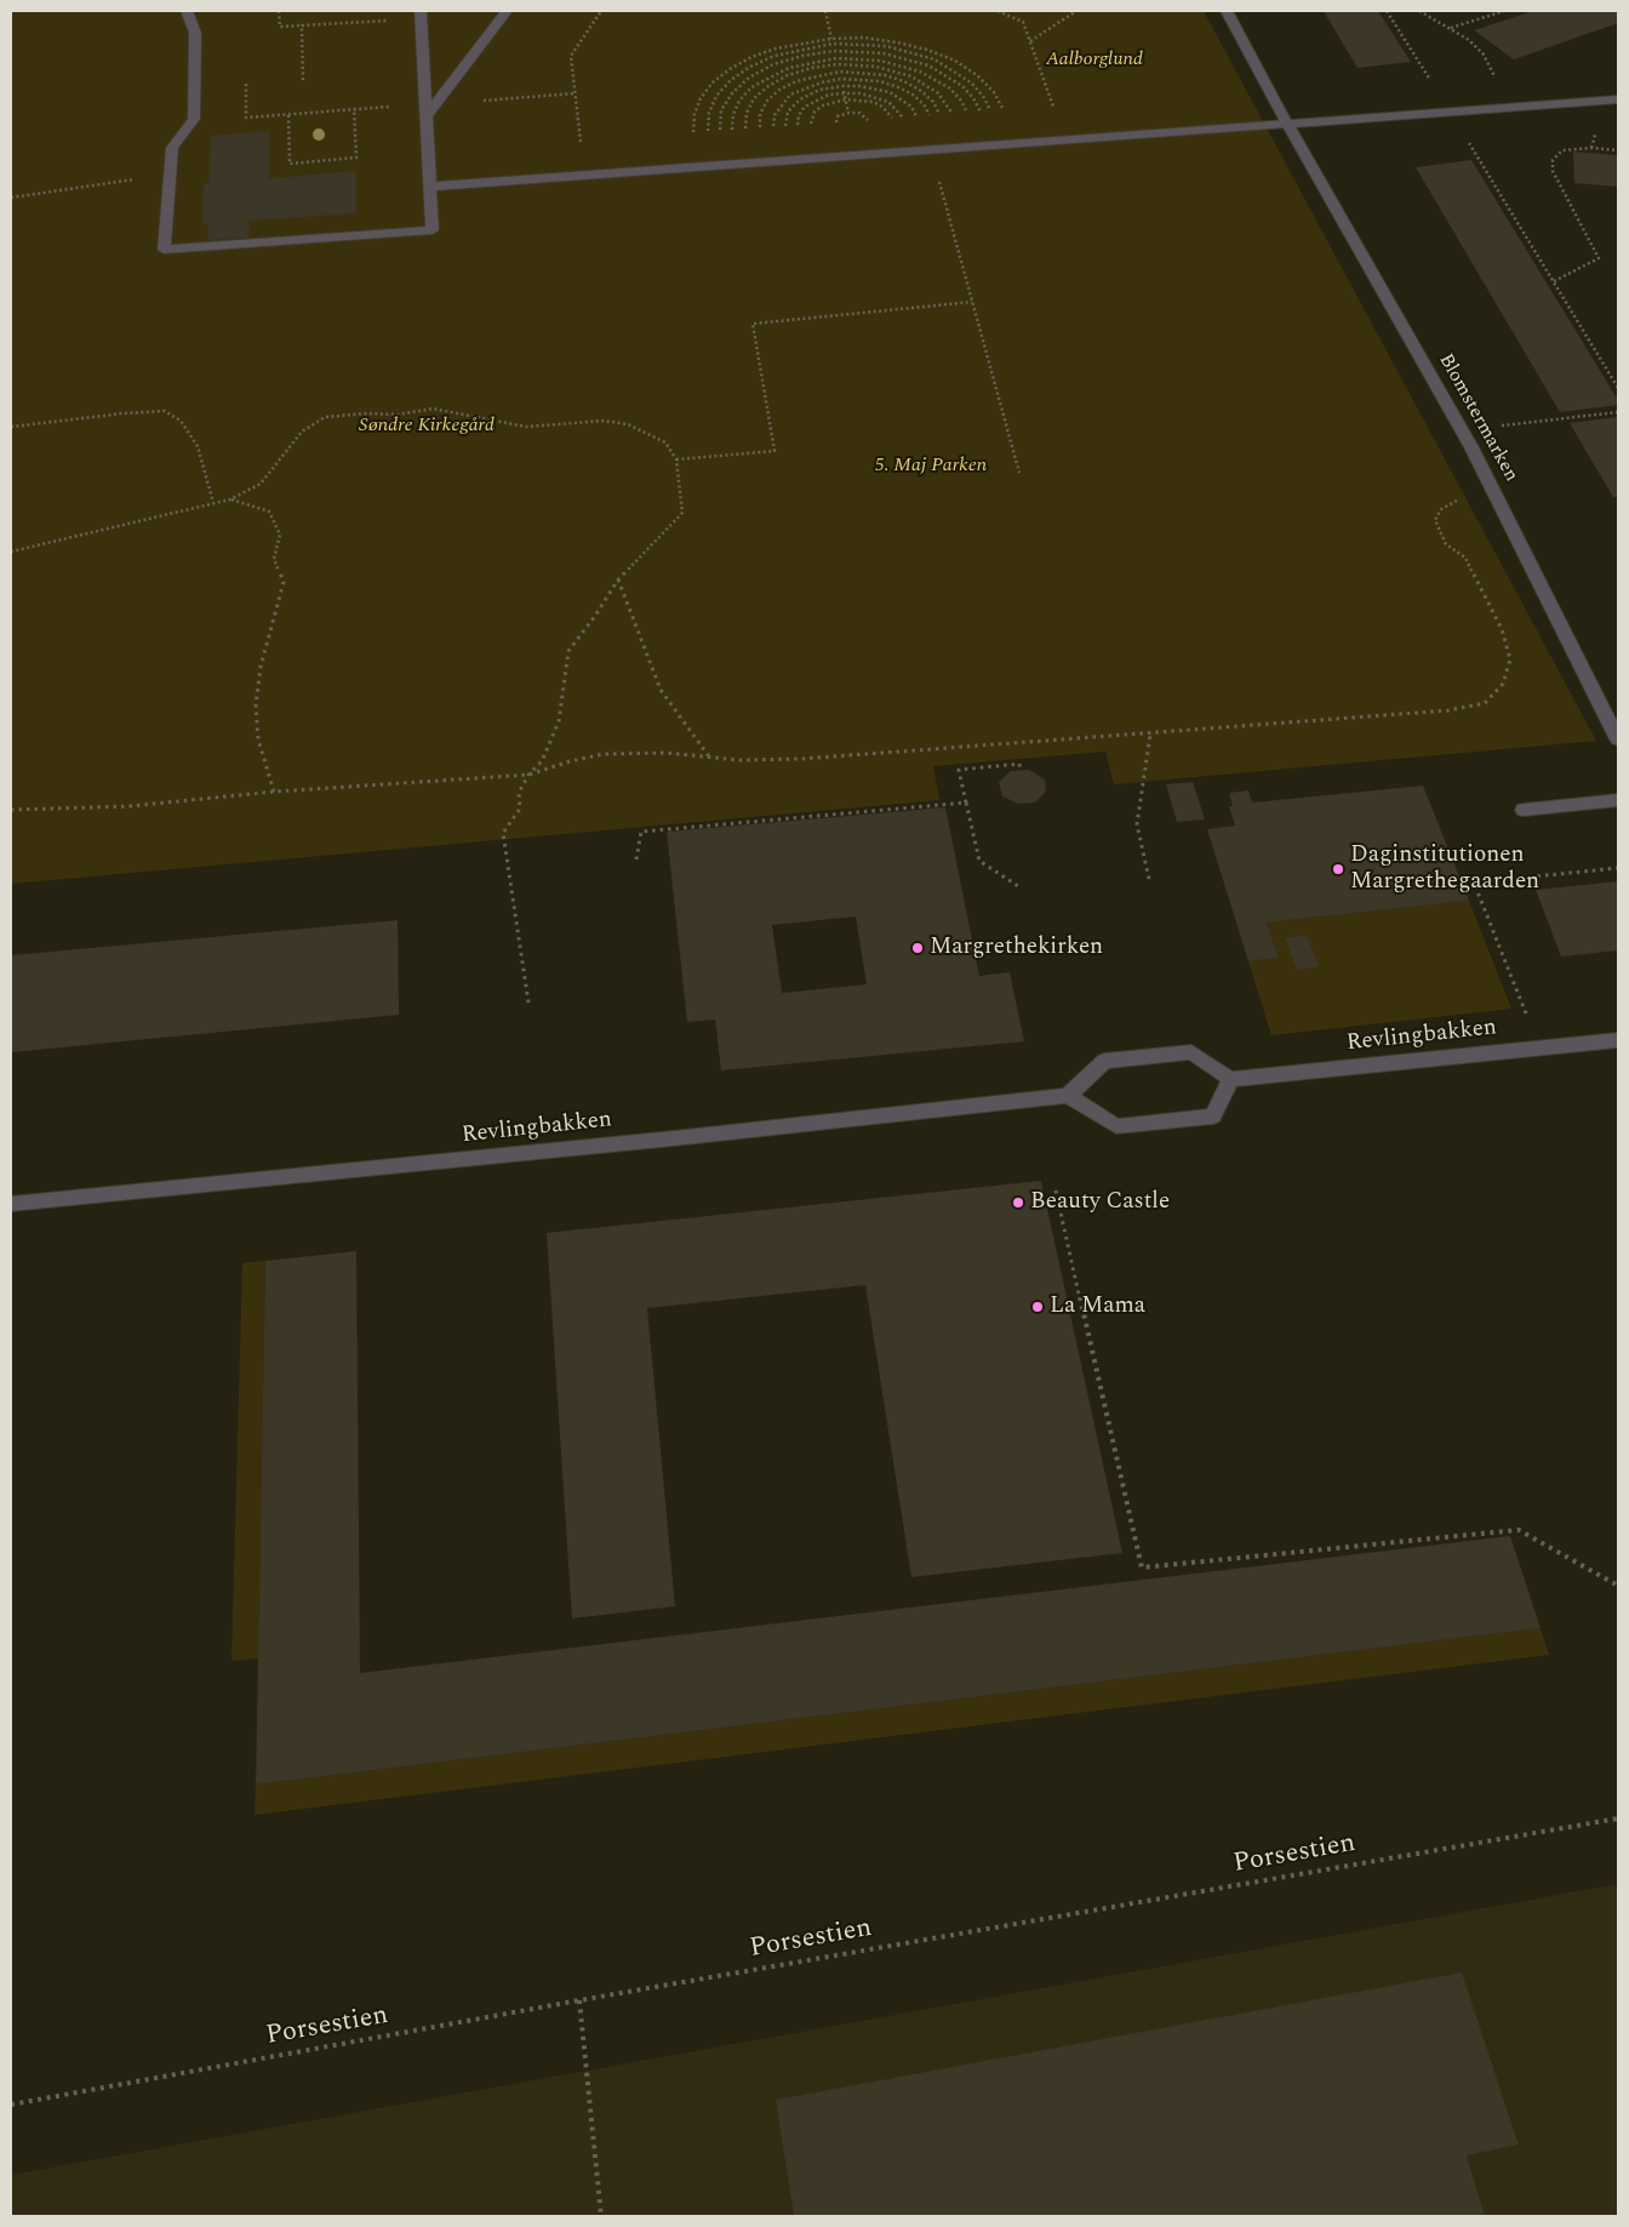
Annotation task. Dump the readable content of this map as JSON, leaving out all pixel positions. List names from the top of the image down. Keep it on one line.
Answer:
{"streets":{"street":["Blomstermarken","Revlingbakken"],"path":["Porsestien"]},"parks":["Aalborglund","Søndre Kirkegård","5. Maj Parken"],"places":["Daginstitutionen Margrethegaarden","Margrethekirken","Beauty Castle","La Mama"]}
